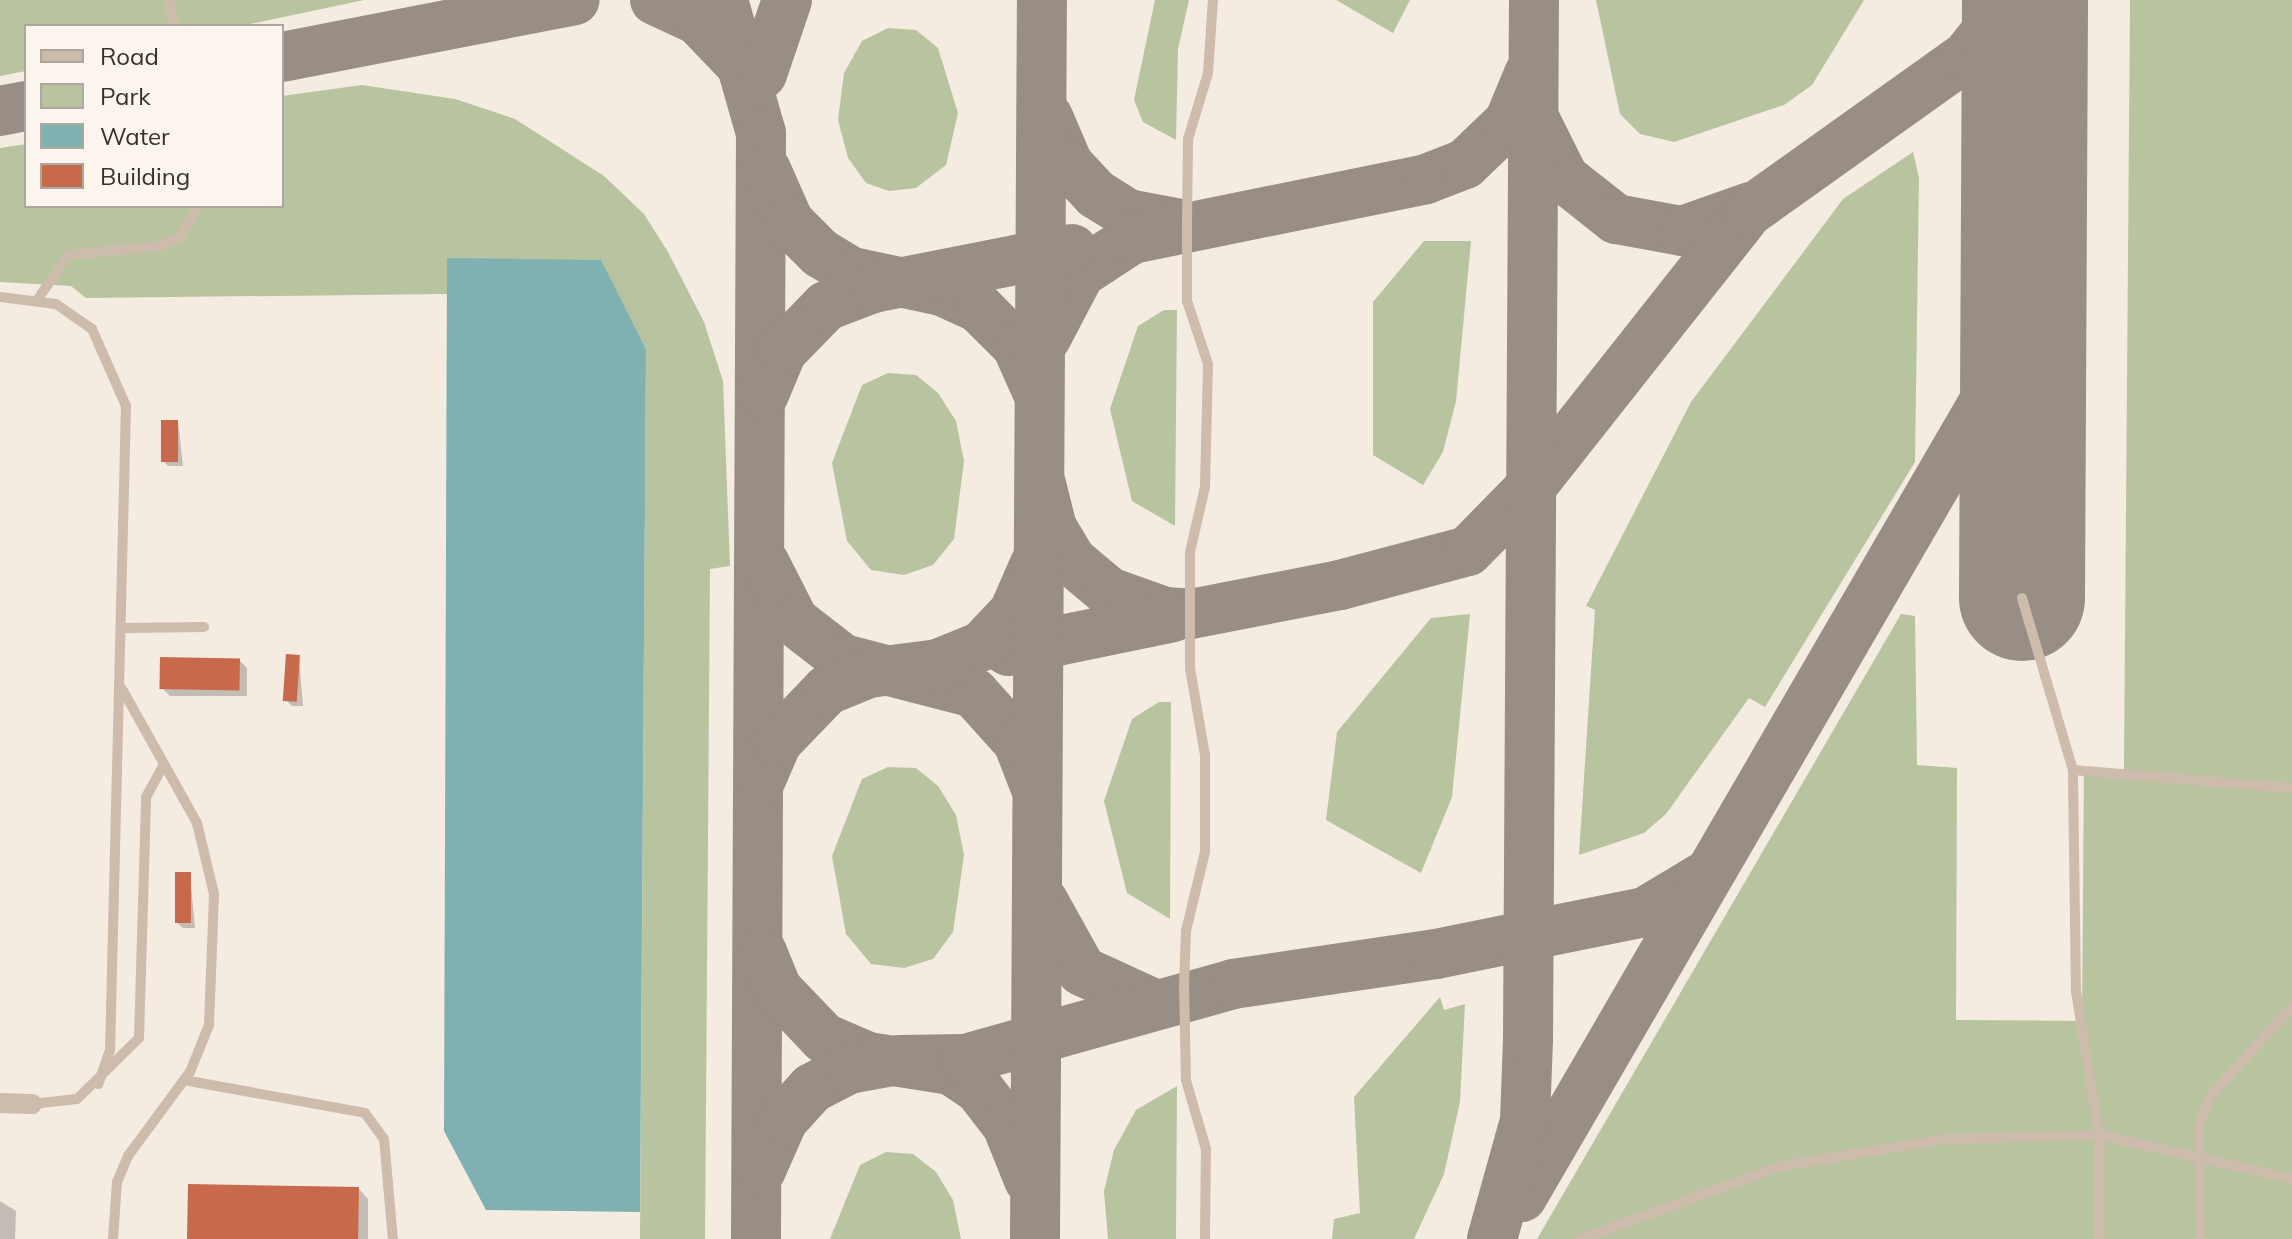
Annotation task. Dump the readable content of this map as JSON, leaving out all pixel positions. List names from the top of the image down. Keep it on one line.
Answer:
{"legend":["Road","Park","Water","Building"]}
